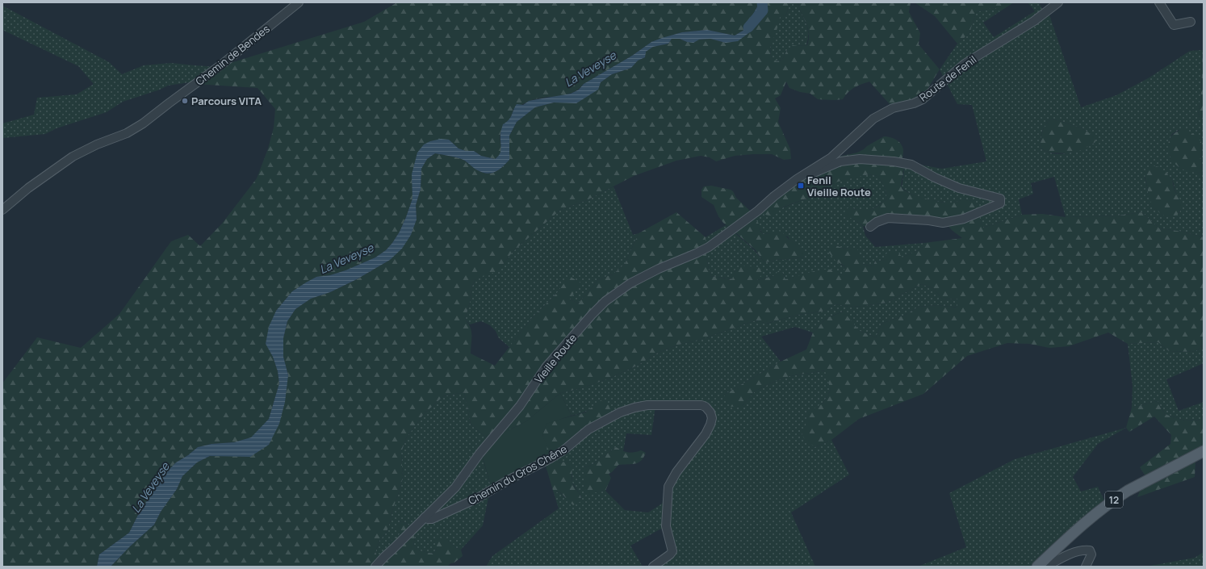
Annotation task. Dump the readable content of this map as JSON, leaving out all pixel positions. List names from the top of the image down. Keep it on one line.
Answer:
{"streets":{"main road":["12"],"street":["Chemin de Bendes","Route de Fenil","Vieille Route","Chemin du Gros Chêne"]},"crossings":[["Route de Fenil","Vieille Route"],["Vieille Route","Chemin du Gros Chêne"]],"water":["La Veveyse"],"places":{"other":["Parcours VITA"],"transit":["Fenil Vieille Route"]}}
